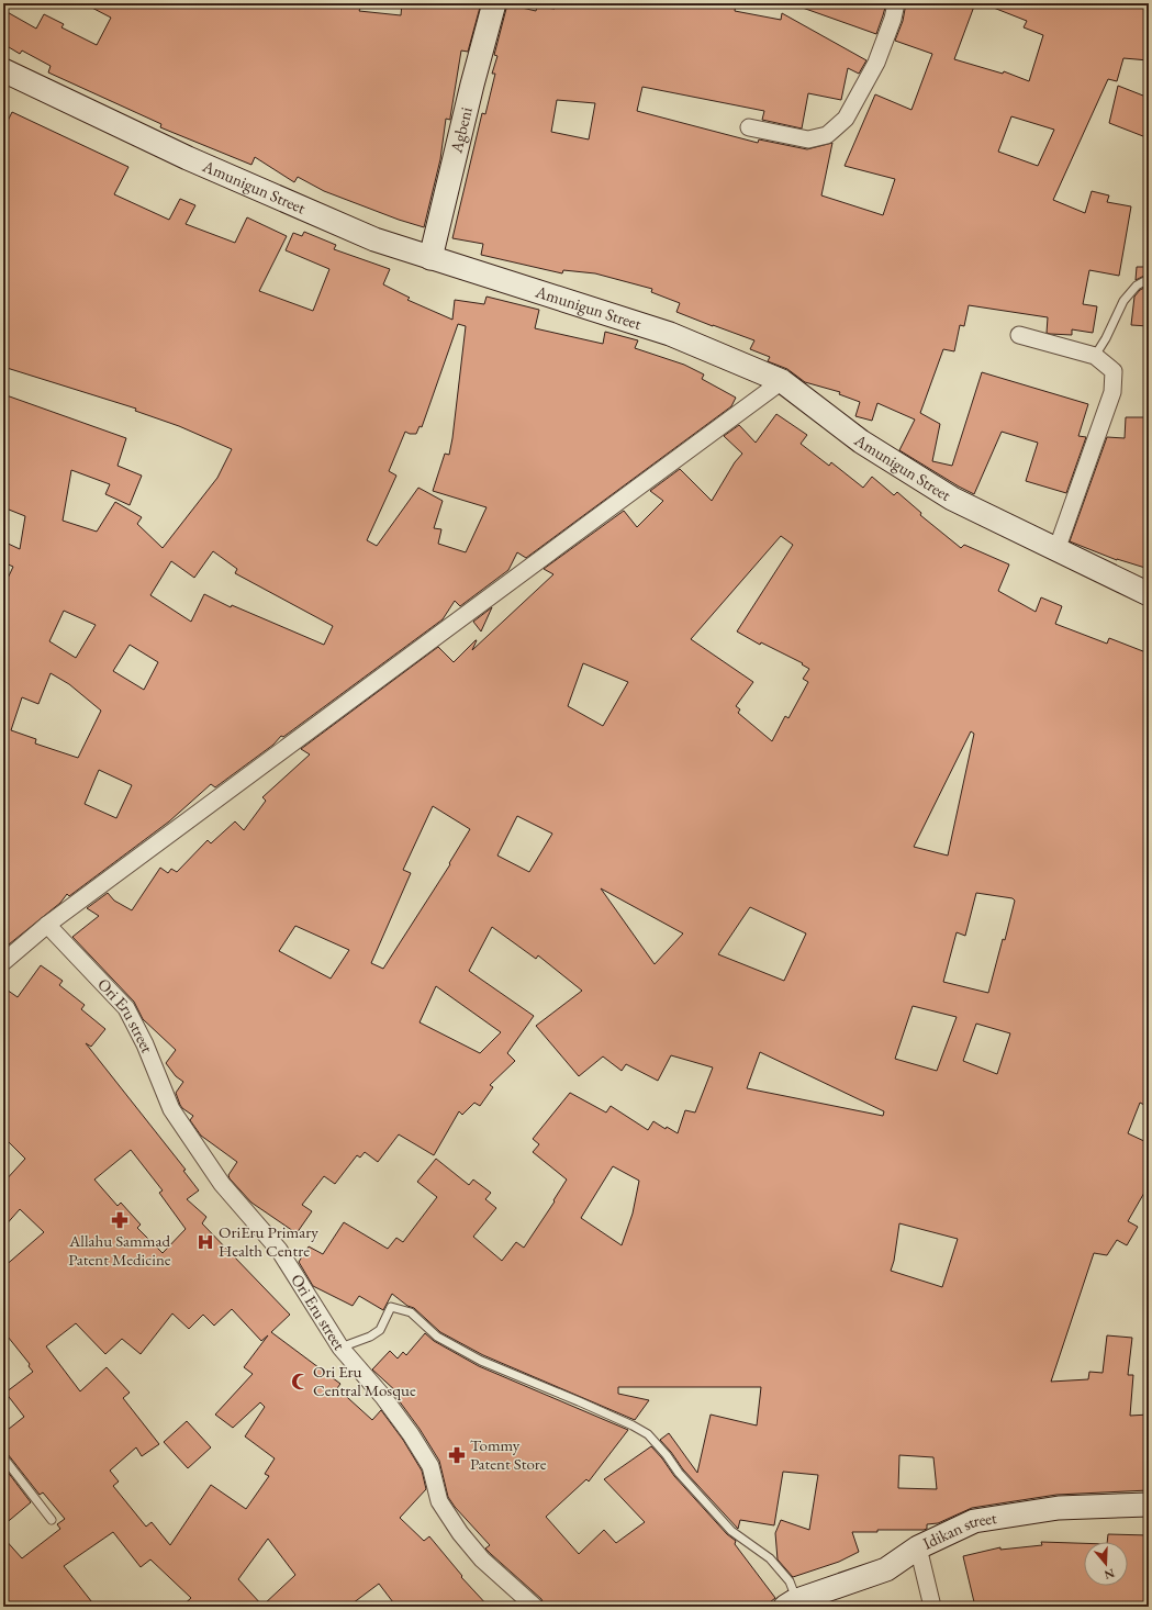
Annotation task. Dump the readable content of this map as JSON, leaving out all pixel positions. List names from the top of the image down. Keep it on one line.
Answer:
{"streets":{"main road":["Agbeni","Amunigun Street","Idikan street"],"street":["Ori Eru street"]},"crossings":[["Agbeni","Amunigun Street"]],"places":{"pharmacy":["Allahu Sammad Patent Medicine","Tommy Patent Store"],"hospital":["OriEru Primary Health Centre"],"mosque":["Ori Eru Central Mosque"]},"north":"bottom"}
